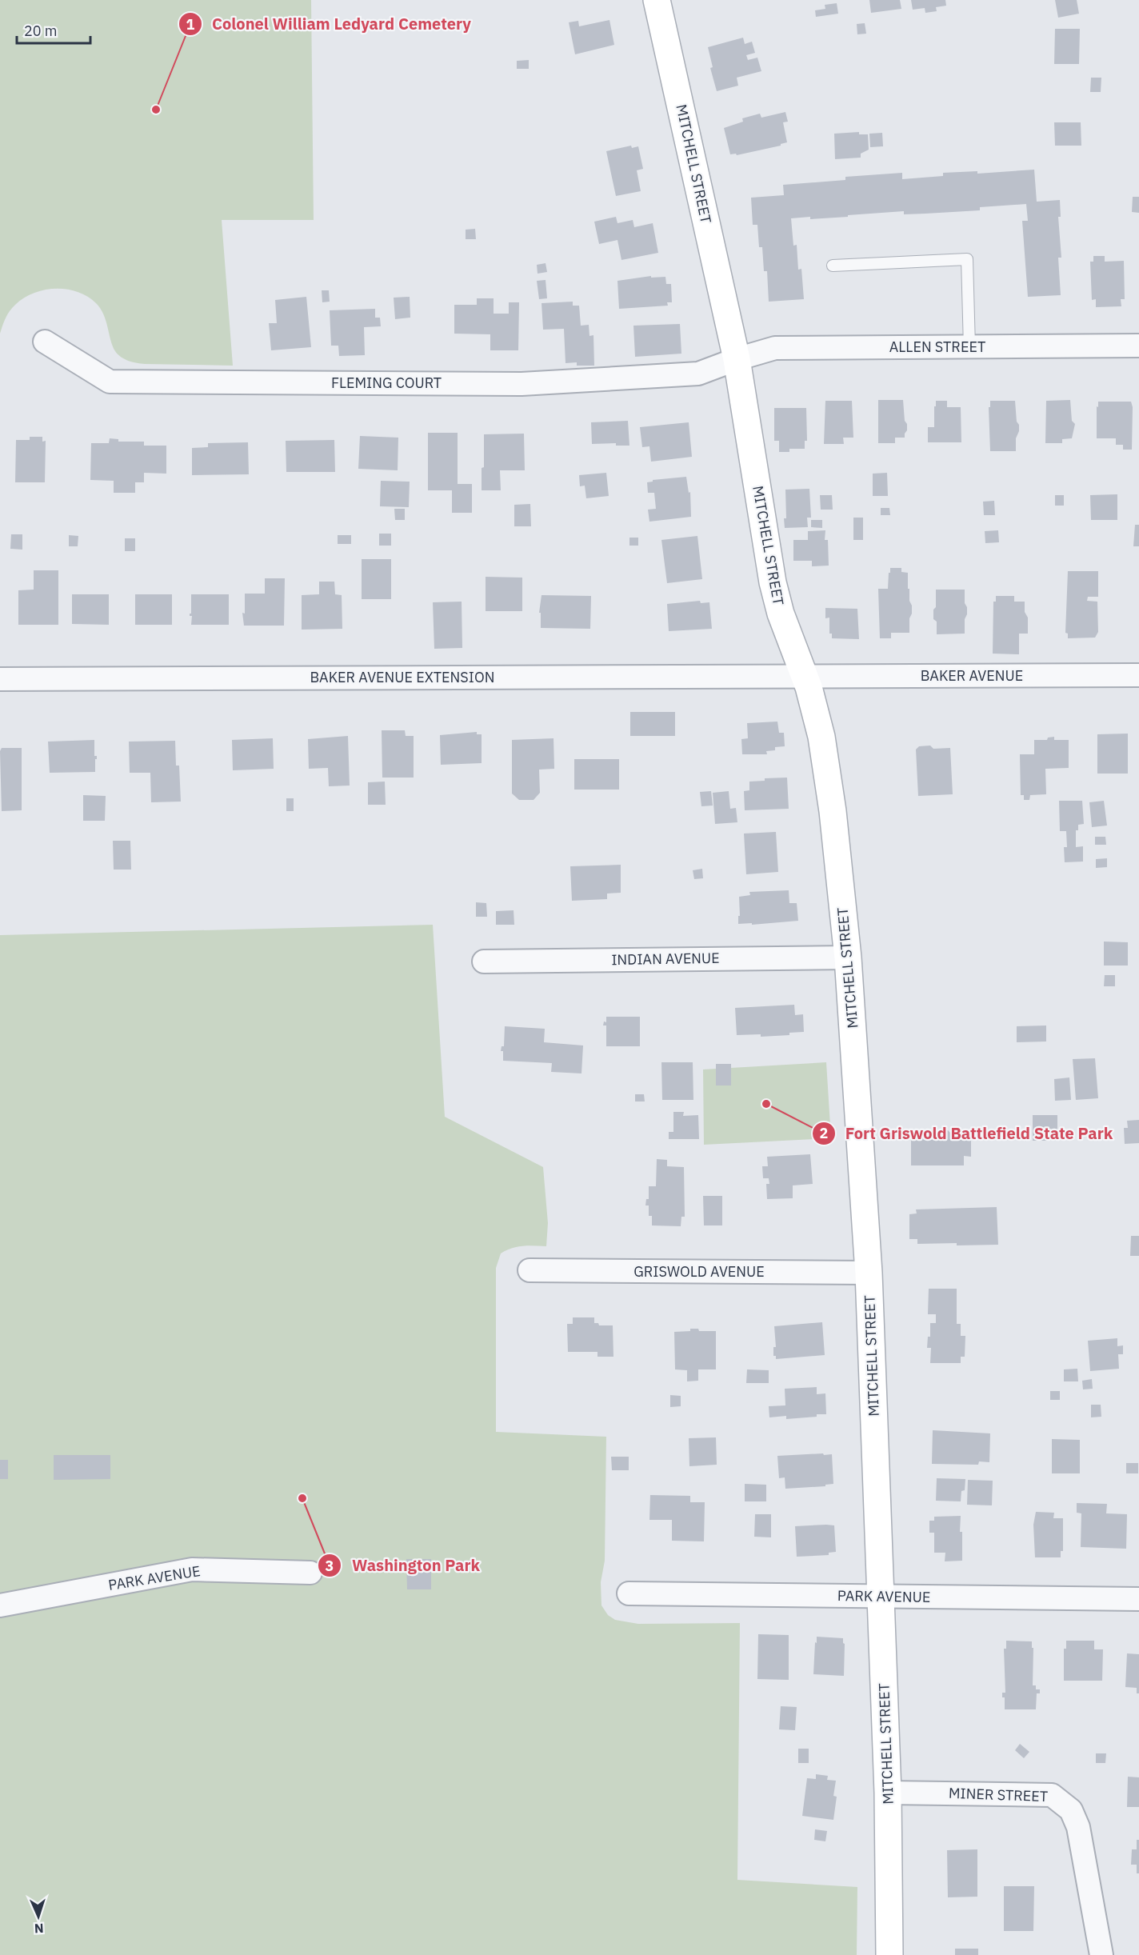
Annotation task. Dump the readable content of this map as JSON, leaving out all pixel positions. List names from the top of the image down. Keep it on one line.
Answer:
{"streets":{"main road":["MITCHELL STREET"],"street":["ALLEN STREET","FLEMING COURT","BAKER AVENUE","BAKER AVENUE EXTENSION","INDIAN AVENUE","GRISWOLD AVENUE","PARK AVENUE","MINER STREET"]},"crossings":[["MITCHELL STREET","ALLEN STREET"],["MITCHELL STREET","FLEMING COURT"],["MITCHELL STREET","BAKER AVENUE"],["MITCHELL STREET","BAKER AVENUE EXTENSION"],["MITCHELL STREET","INDIAN AVENUE"],["MITCHELL STREET","GRISWOLD AVENUE"],["MITCHELL STREET","PARK AVENUE"],["MITCHELL STREET","MINER STREET"],["ALLEN STREET","FLEMING COURT"],["BAKER AVENUE","BAKER AVENUE EXTENSION"]],"places":["Colonel William Ledyard Cemetery","Fort Griswold Battlefield State Park","Washington Park"],"scale_bar":"20 m","north":"bottom"}
